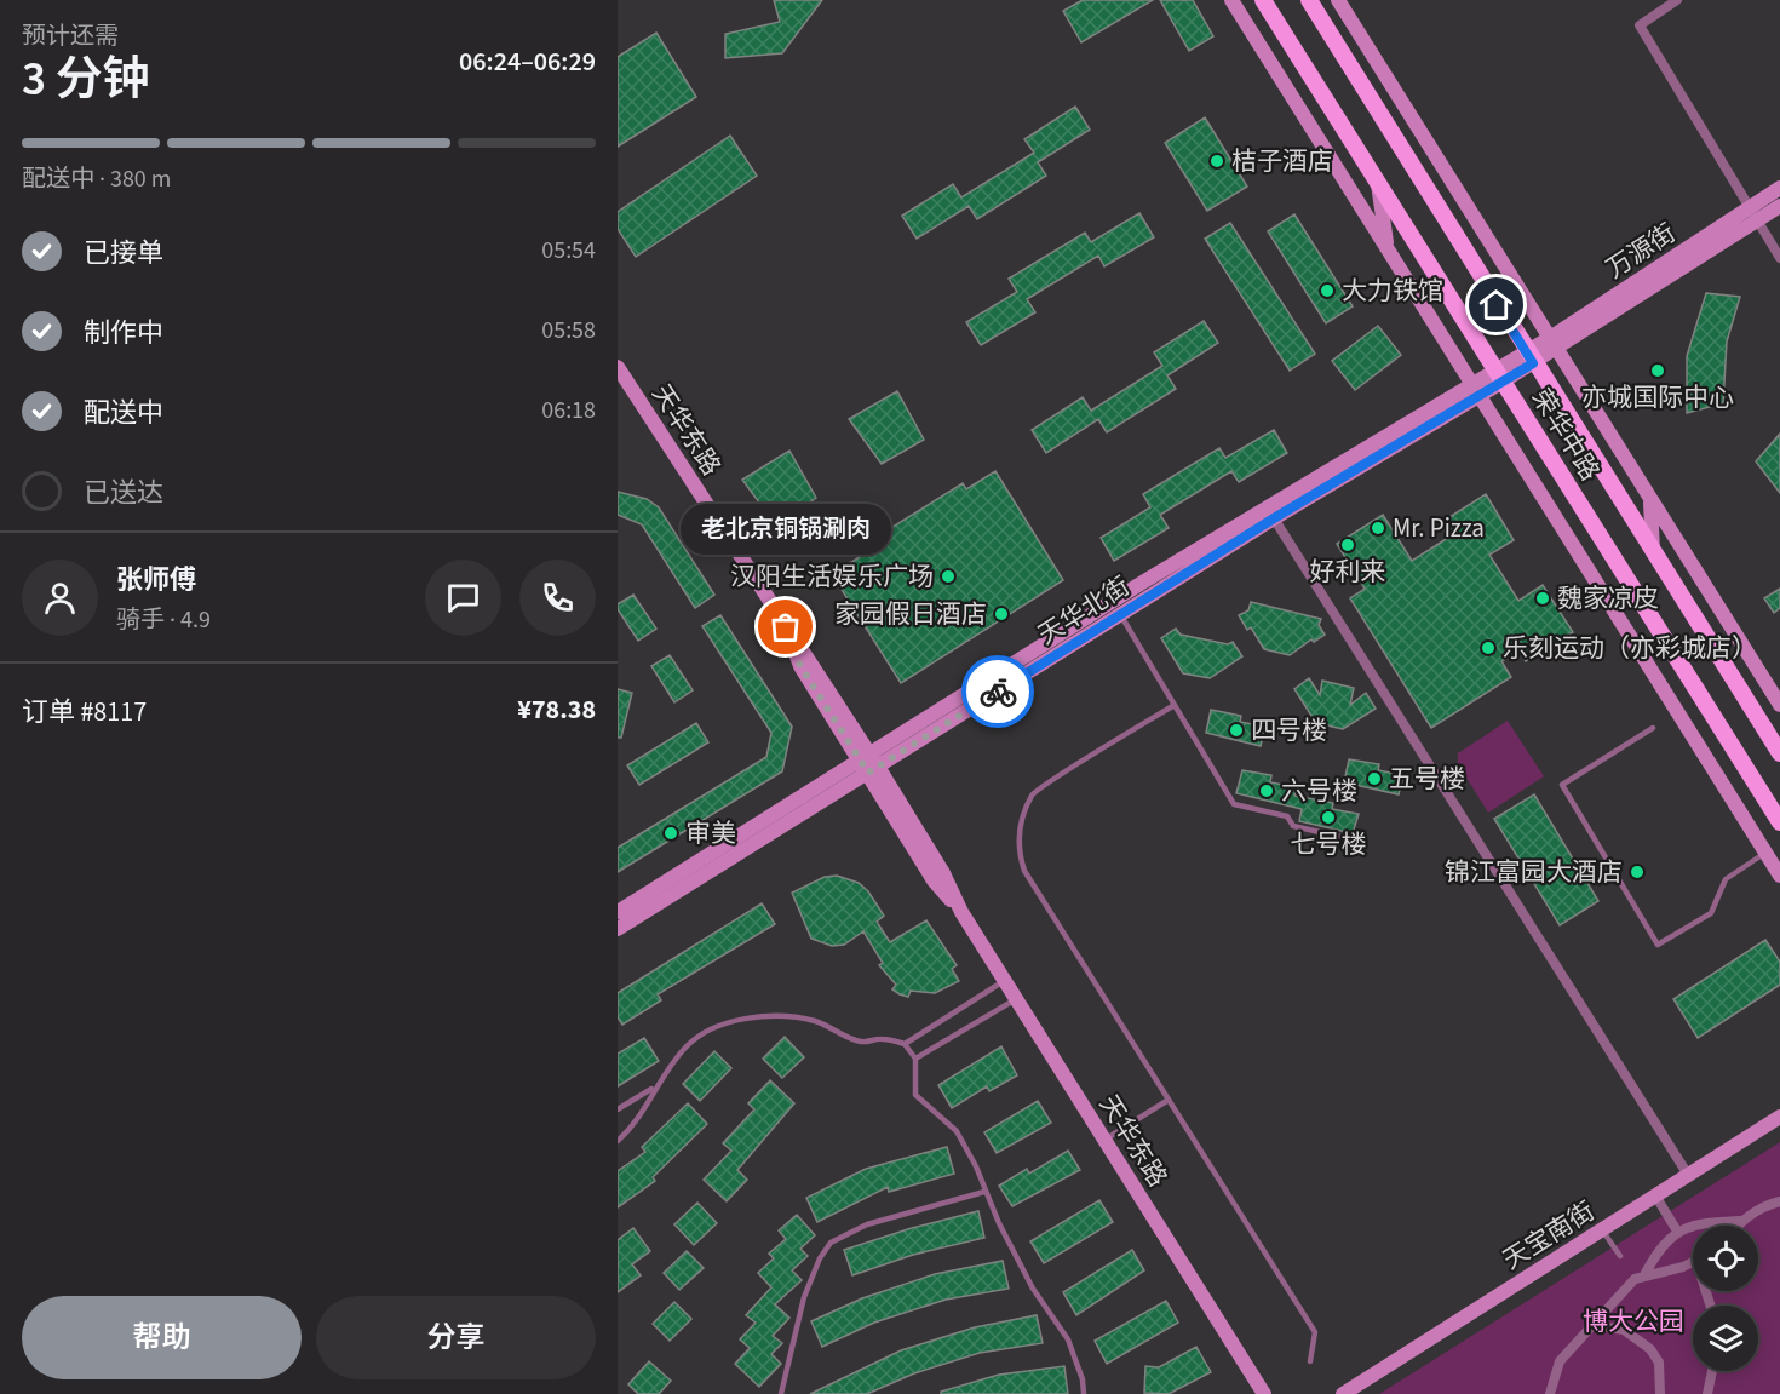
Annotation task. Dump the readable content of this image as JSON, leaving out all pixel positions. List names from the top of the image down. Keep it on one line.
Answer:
{"streets":{"main road":["荣华中路"],"street":["万源街","天华东路","天华北街","天宝南街"]},"crossings":[["万源街","荣华中路"],["万源街","天华北街"],["天华东路","天华北街"],["荣华中路","天华北街"]],"parks":["博大公园"],"places":["桔子酒店","大力铁馆","亦城国际中心","Mr. Pizza","好利来","汉阳生活娱乐广场","魏家凉皮","家园假日酒店","老北京铜锅涮肉","乐刻运动（亦彩城店）","四号楼","五号楼","六号楼","七号楼","审美","锦江富园大酒店"],"page":{"heading":["3 分钟","预计还需","06:24–06:29"],"panel":["张师傅","骑手 · 4.9","订单 #8117","¥78.38"],"bar":"配送中 · 380 m","list":[["已接单","05:54"],["制作中","05:58"],["配送中","06:18"],"已送达"],"bubble":"老北京铜锅涮肉","buttons":["帮助","分享"]}}
